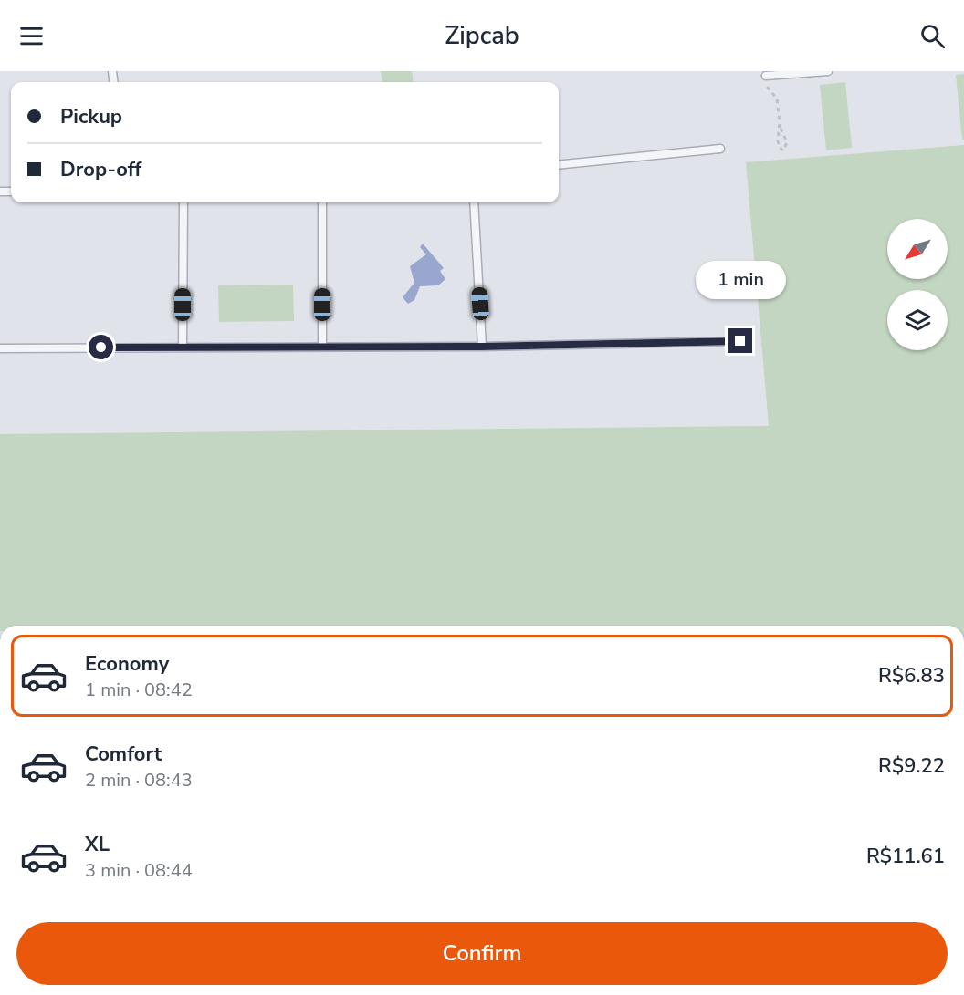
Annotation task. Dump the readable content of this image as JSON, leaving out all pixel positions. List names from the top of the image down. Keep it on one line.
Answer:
{"north":"bottom left","page":{"header":"Zipcab","banner":["Pickup","Drop-off"],"bubble":"1 min","list":[{"name":"Economy","note":"1 min · 08:42","value":"R$6.83"},{"name":"Comfort","note":"2 min · 08:43","value":"R$9.22"},{"name":"XL","note":"3 min · 08:44","value":"R$11.61"}],"buttons":"Confirm"}}
